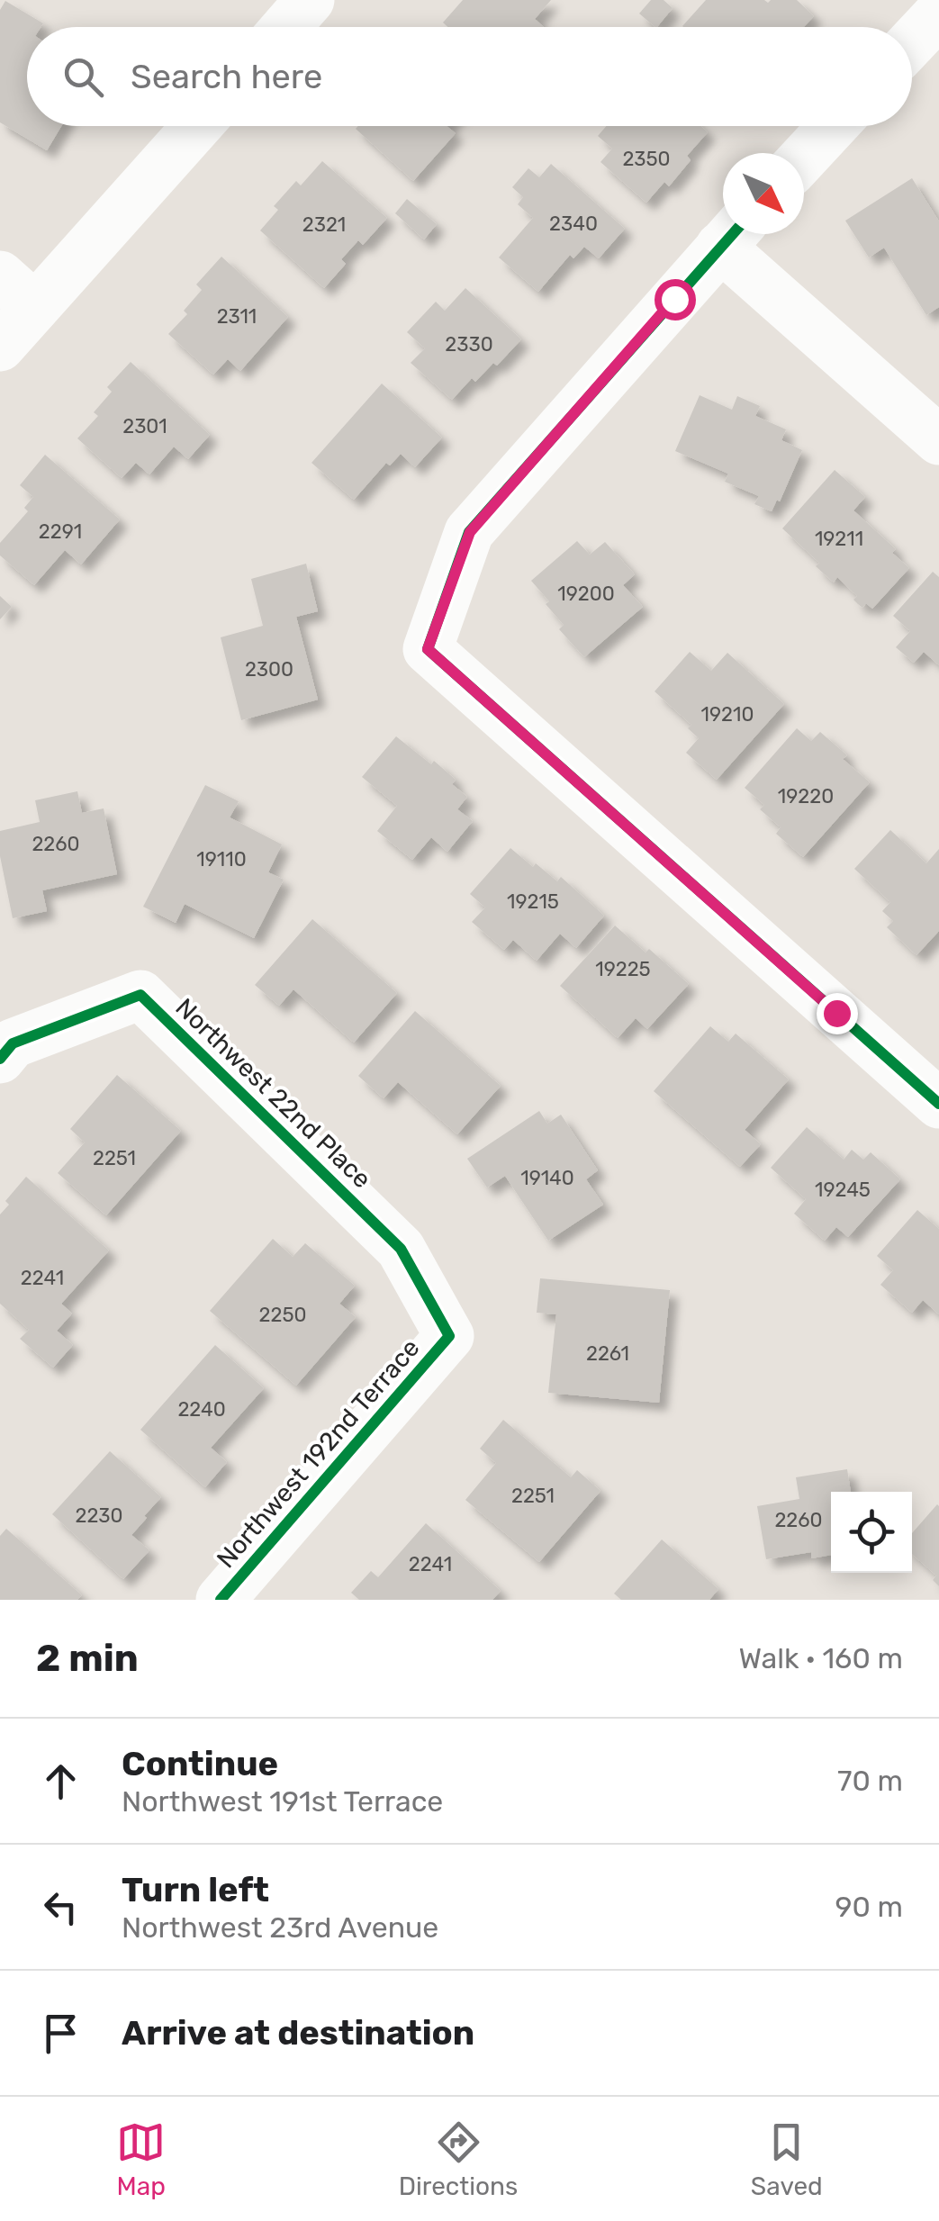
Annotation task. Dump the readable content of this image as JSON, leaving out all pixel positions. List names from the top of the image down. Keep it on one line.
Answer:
{"streets":{"street":["Northwest 22nd Place","Northwest 192nd Terrace"]},"crossings":[["Northwest 22nd Place","Northwest 192nd Terrace"]],"house_numbers":["2350","2340","2321","2311","2330","2301","2291","19211","19200","2300","19210","19220","2260","19110","19215","19225","2251","19140","19245","2241","2250","2261","2240","2251","2230","2260","2241"],"north":"bottom right","page":{"search":"Search here","heading":["2 min","Walk · 160 m"],"list":[["Continue","Northwest 191st Terrace","70 m"],["Turn left","Northwest 23rd Avenue","90 m"],"Arrive at destination"],"nav":["Map","Directions","Saved"]}}
